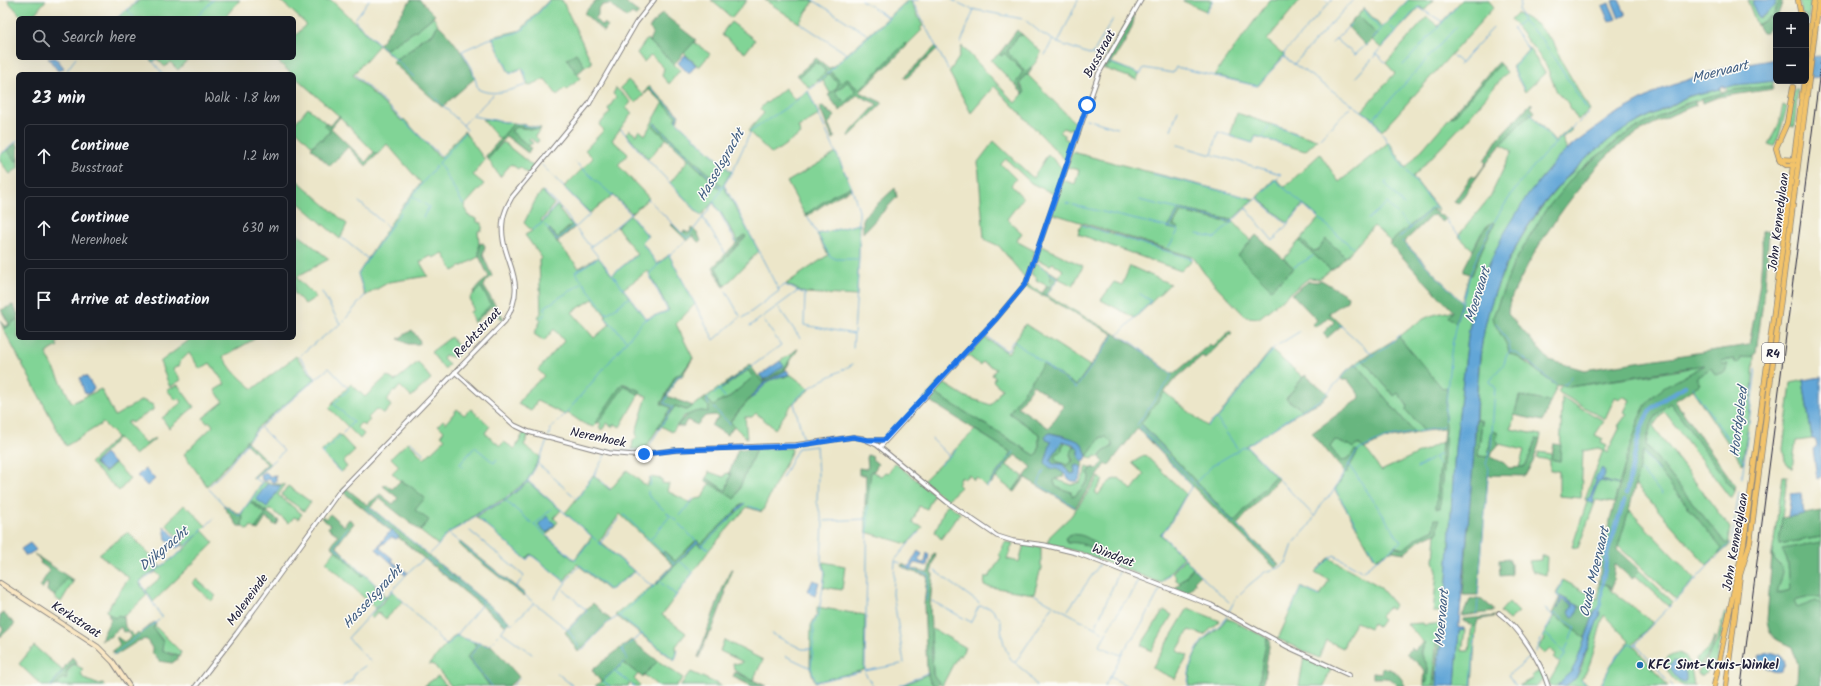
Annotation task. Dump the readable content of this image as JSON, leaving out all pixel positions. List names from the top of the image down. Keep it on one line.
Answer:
{"streets":{"highway":["John Kennedylaan","R4"],"main road":["Kerkstraat"],"street":["Busstraat","Rechtstraat","Nerenhoek","Windgat","Moleneinde"]},"crossings":[["Busstraat","Nerenhoek"],["Busstraat","Windgat"],["Rechtstraat","Nerenhoek"],["Rechtstraat","Moleneinde"],["Nerenhoek","Windgat"]],"water":["Moervaart","Hasselsgracht","Hoofdgeleed","Dijkgracht","Oude Moervaart"],"places":["KFC Sint-Kruis-Winkel"],"page":{"map_buttons":["+","−"],"search":"Search here","heading":["23 min","Walk · 1.8 km"],"list":[["Continue","Busstraat","1.2 km"],["Continue","Nerenhoek","630 m"],"Arrive at destination"]}}
